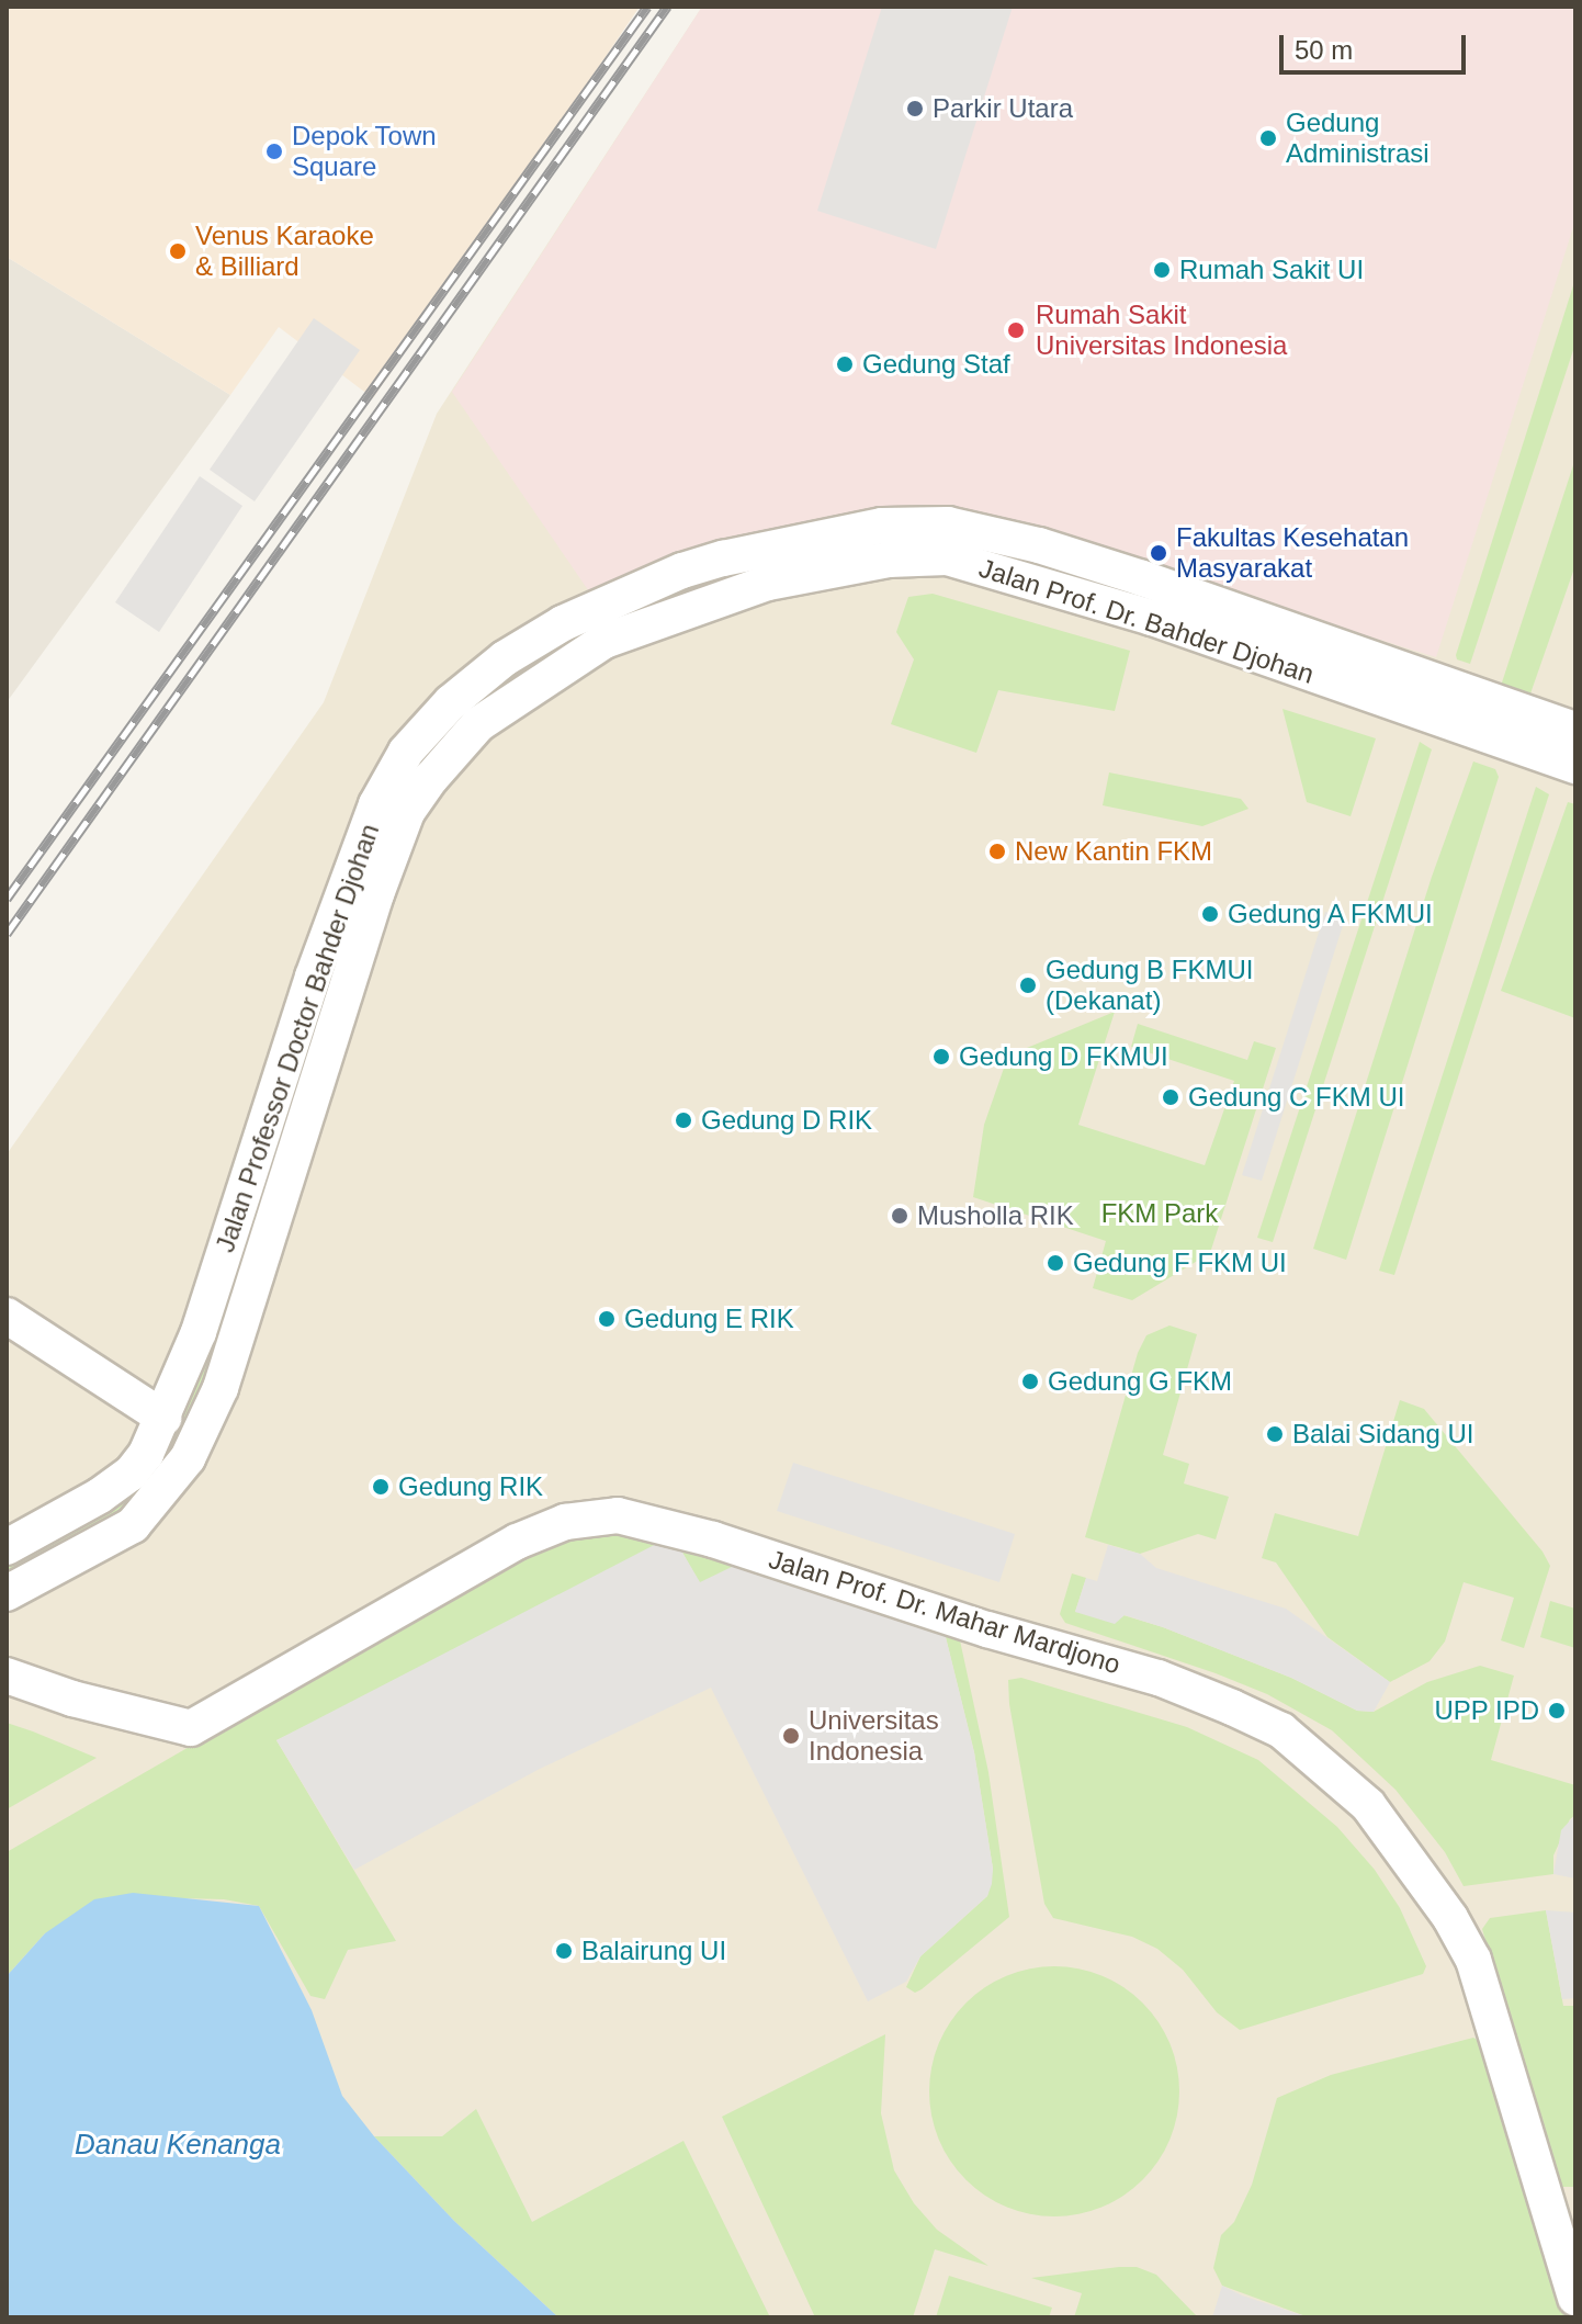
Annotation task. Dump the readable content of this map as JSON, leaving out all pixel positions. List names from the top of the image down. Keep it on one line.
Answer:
{"streets":{"street":["Jalan Prof. Dr. Bahder Djohan","Jalan Professor Doctor Bahder Djohan","Jalan Prof. Dr. Mahar Mardjono"]},"crossings":[["Jalan Prof. Dr. Bahder Djohan","Jalan Professor Doctor Bahder Djohan"]],"water":["Danau Kenanga"],"parks":["FKM Park"],"places":["Parkir Utara","Gedung Administrasi","Depok Town Square","Venus Karaoke & Billiard","Rumah Sakit UI","Rumah Sakit Universitas Indonesia","Gedung Staf","Fakultas Kesehatan Masyarakat","New Kantin FKM","Gedung A FKMUI","Gedung B FKMUI (Dekanat)","Gedung D FKMUI","Gedung C FKM UI","Gedung D RIK","Musholla RIK","Gedung F FKM UI","Gedung E RIK","Gedung G FKM","Balai Sidang UI","Gedung RIK","UPP IPD","Universitas Indonesia","Balairung UI"],"scale_bar":"50 m"}
